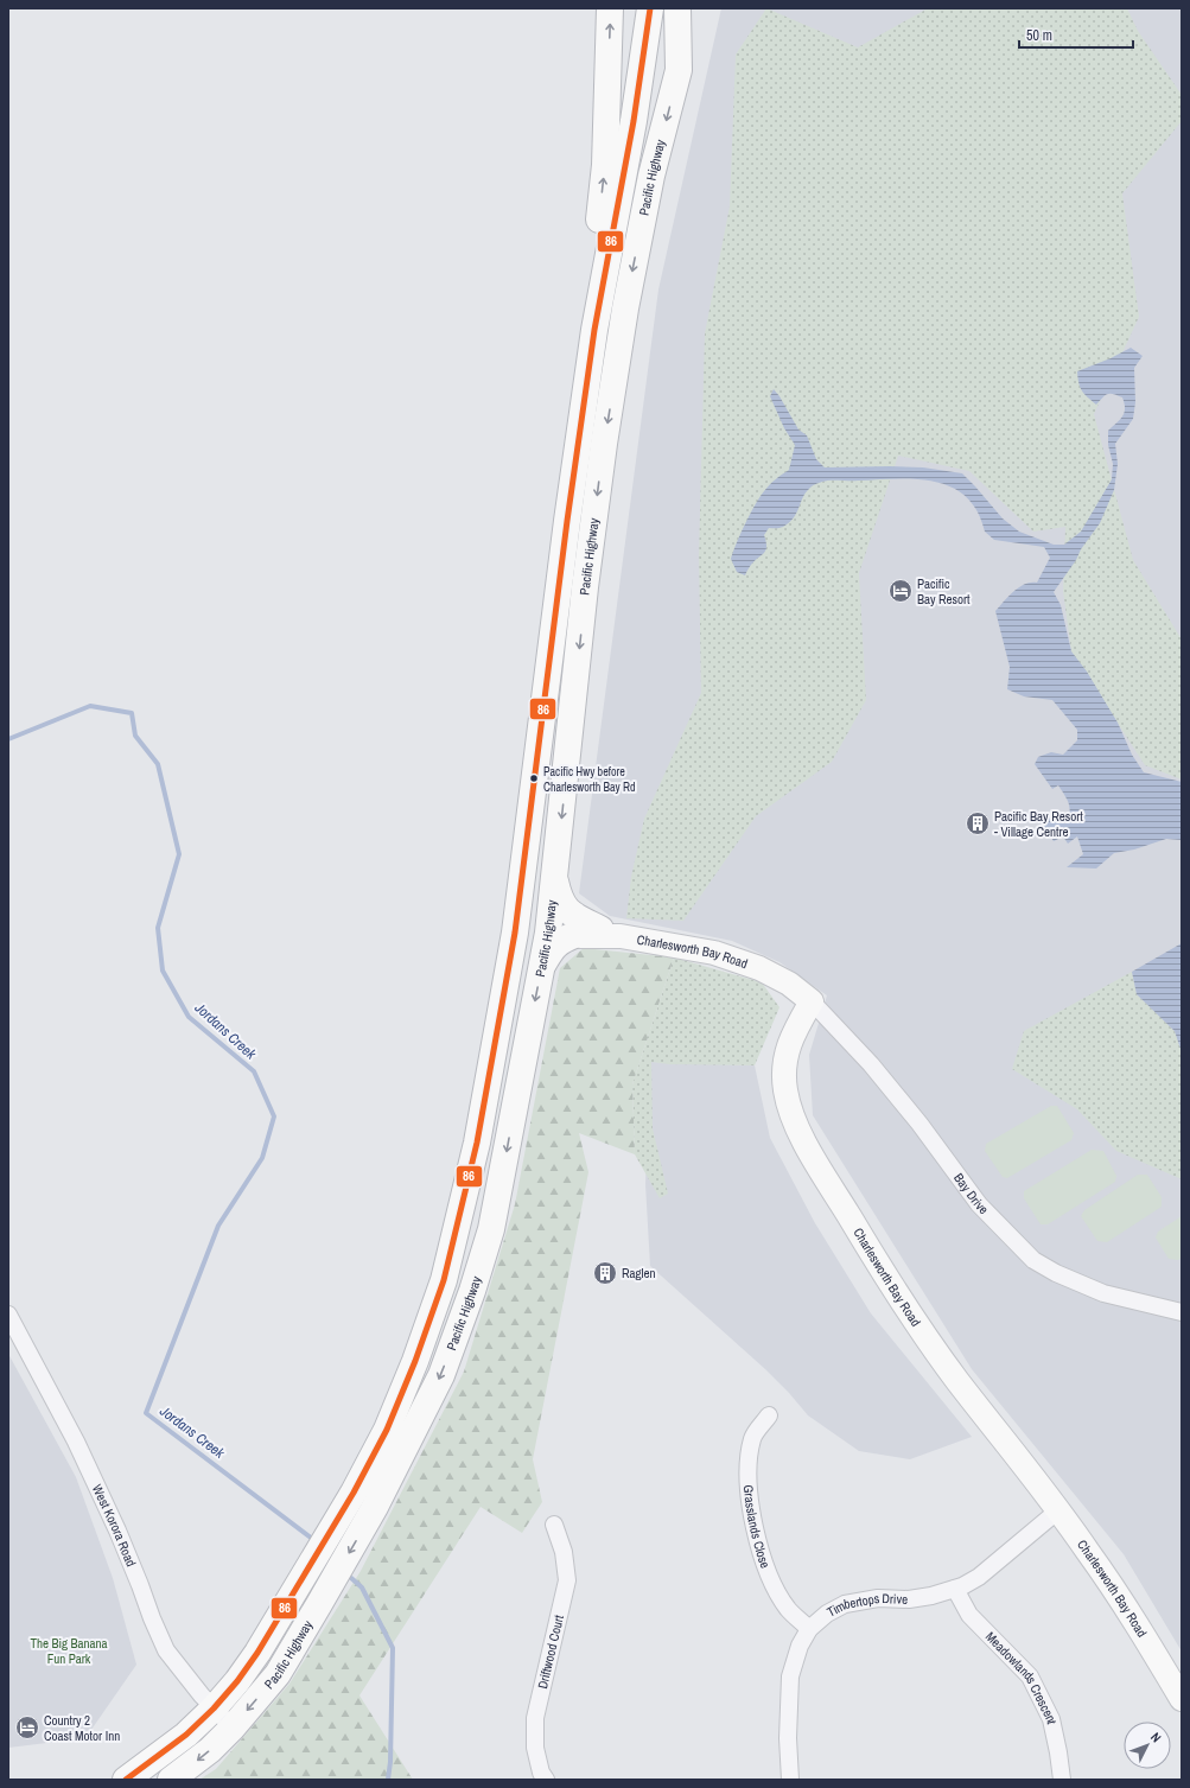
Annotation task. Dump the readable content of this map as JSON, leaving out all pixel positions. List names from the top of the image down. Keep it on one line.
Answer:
{"streets":{"highway":["Pacific Highway"],"street":["Charlesworth Bay Road","Bay Drive","West Korora Road","Grasslands Close","Timbertops Drive","Driftwood Court","Meadowlands Crescent"]},"crossings":[["Pacific Highway","Charlesworth Bay Road"],["Pacific Highway","West Korora Road"],["Charlesworth Bay Road","Bay Drive"],["Charlesworth Bay Road","Timbertops Drive"],["Grasslands Close","Timbertops Drive"],["Timbertops Drive","Meadowlands Crescent"]],"water":["Jordans Creek"],"parks":["The Big Banana Fun Park"],"places":{"hotel":["Pacific Bay Resort","Country 2 Coast Motor Inn"],"other":["Pacific Hwy before Charlesworth Bay Rd"],"building":["Pacific Bay Resort - Village Centre","Raglen"]},"lines":["transit line 86"],"scale_bar":"50 m","north":"top right"}
